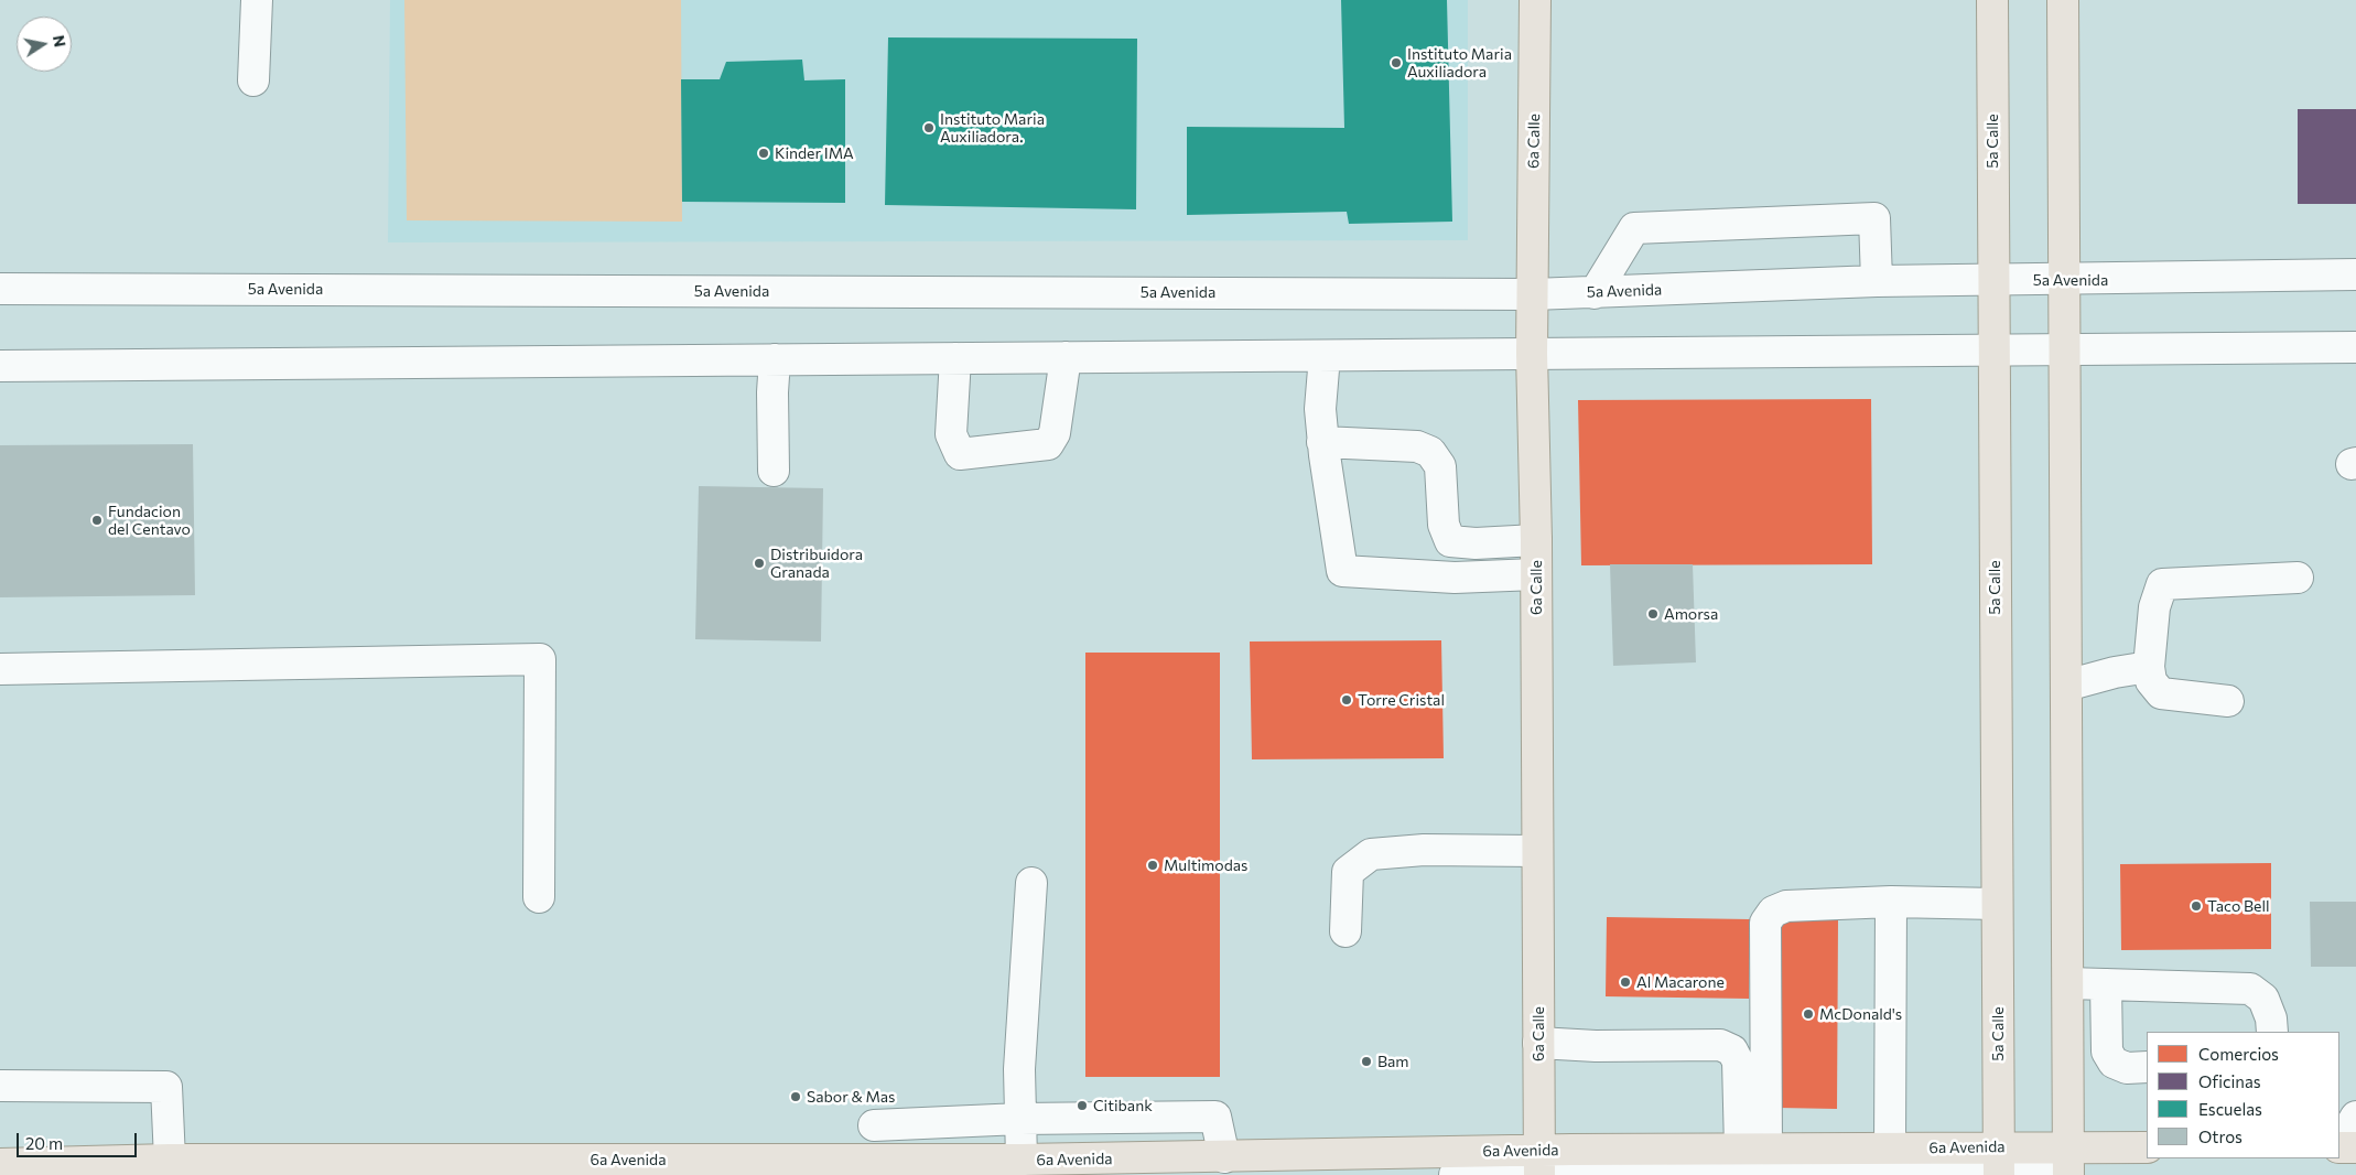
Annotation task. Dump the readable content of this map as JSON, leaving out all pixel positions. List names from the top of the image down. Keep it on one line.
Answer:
{"streets":{"main road":["6a Calle","5a Calle","6a Avenida"],"street":["5a Avenida"]},"crossings":[["6a Calle","5a Avenida"],["6a Calle","6a Avenida"],["5a Calle","5a Avenida"],["5a Calle","6a Avenida"]],"places":["Instituto Maria Auxiliadora","Instituto Maria Auxiliadora.","Kinder IMA","Fundacion del Centavo","Distribuidora Granada","Amorsa","Torre Cristal","Multimodas","Taco Bell","Al Macarone","McDonald's","Bam","Sabor & Mas","Citibank"],"legend":["Comercios","Oficinas","Escuelas","Otros"],"scale_bar":"20 m","north":"right"}
